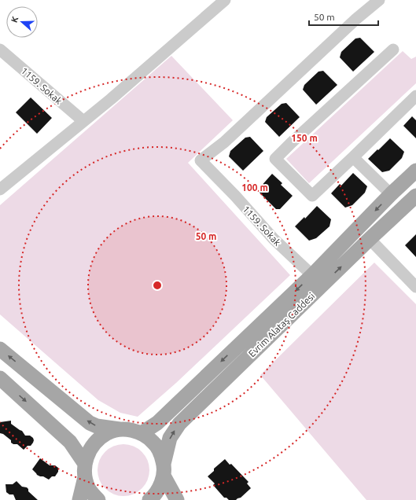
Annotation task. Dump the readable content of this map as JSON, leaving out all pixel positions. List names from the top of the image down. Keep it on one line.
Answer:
{"streets":{"main road":["Evrim Alataş Caddesi"],"street":["1159. Sokak"]},"scale_bar":"50 m","north":"left","rings":["150 m","100 m","50 m"]}
